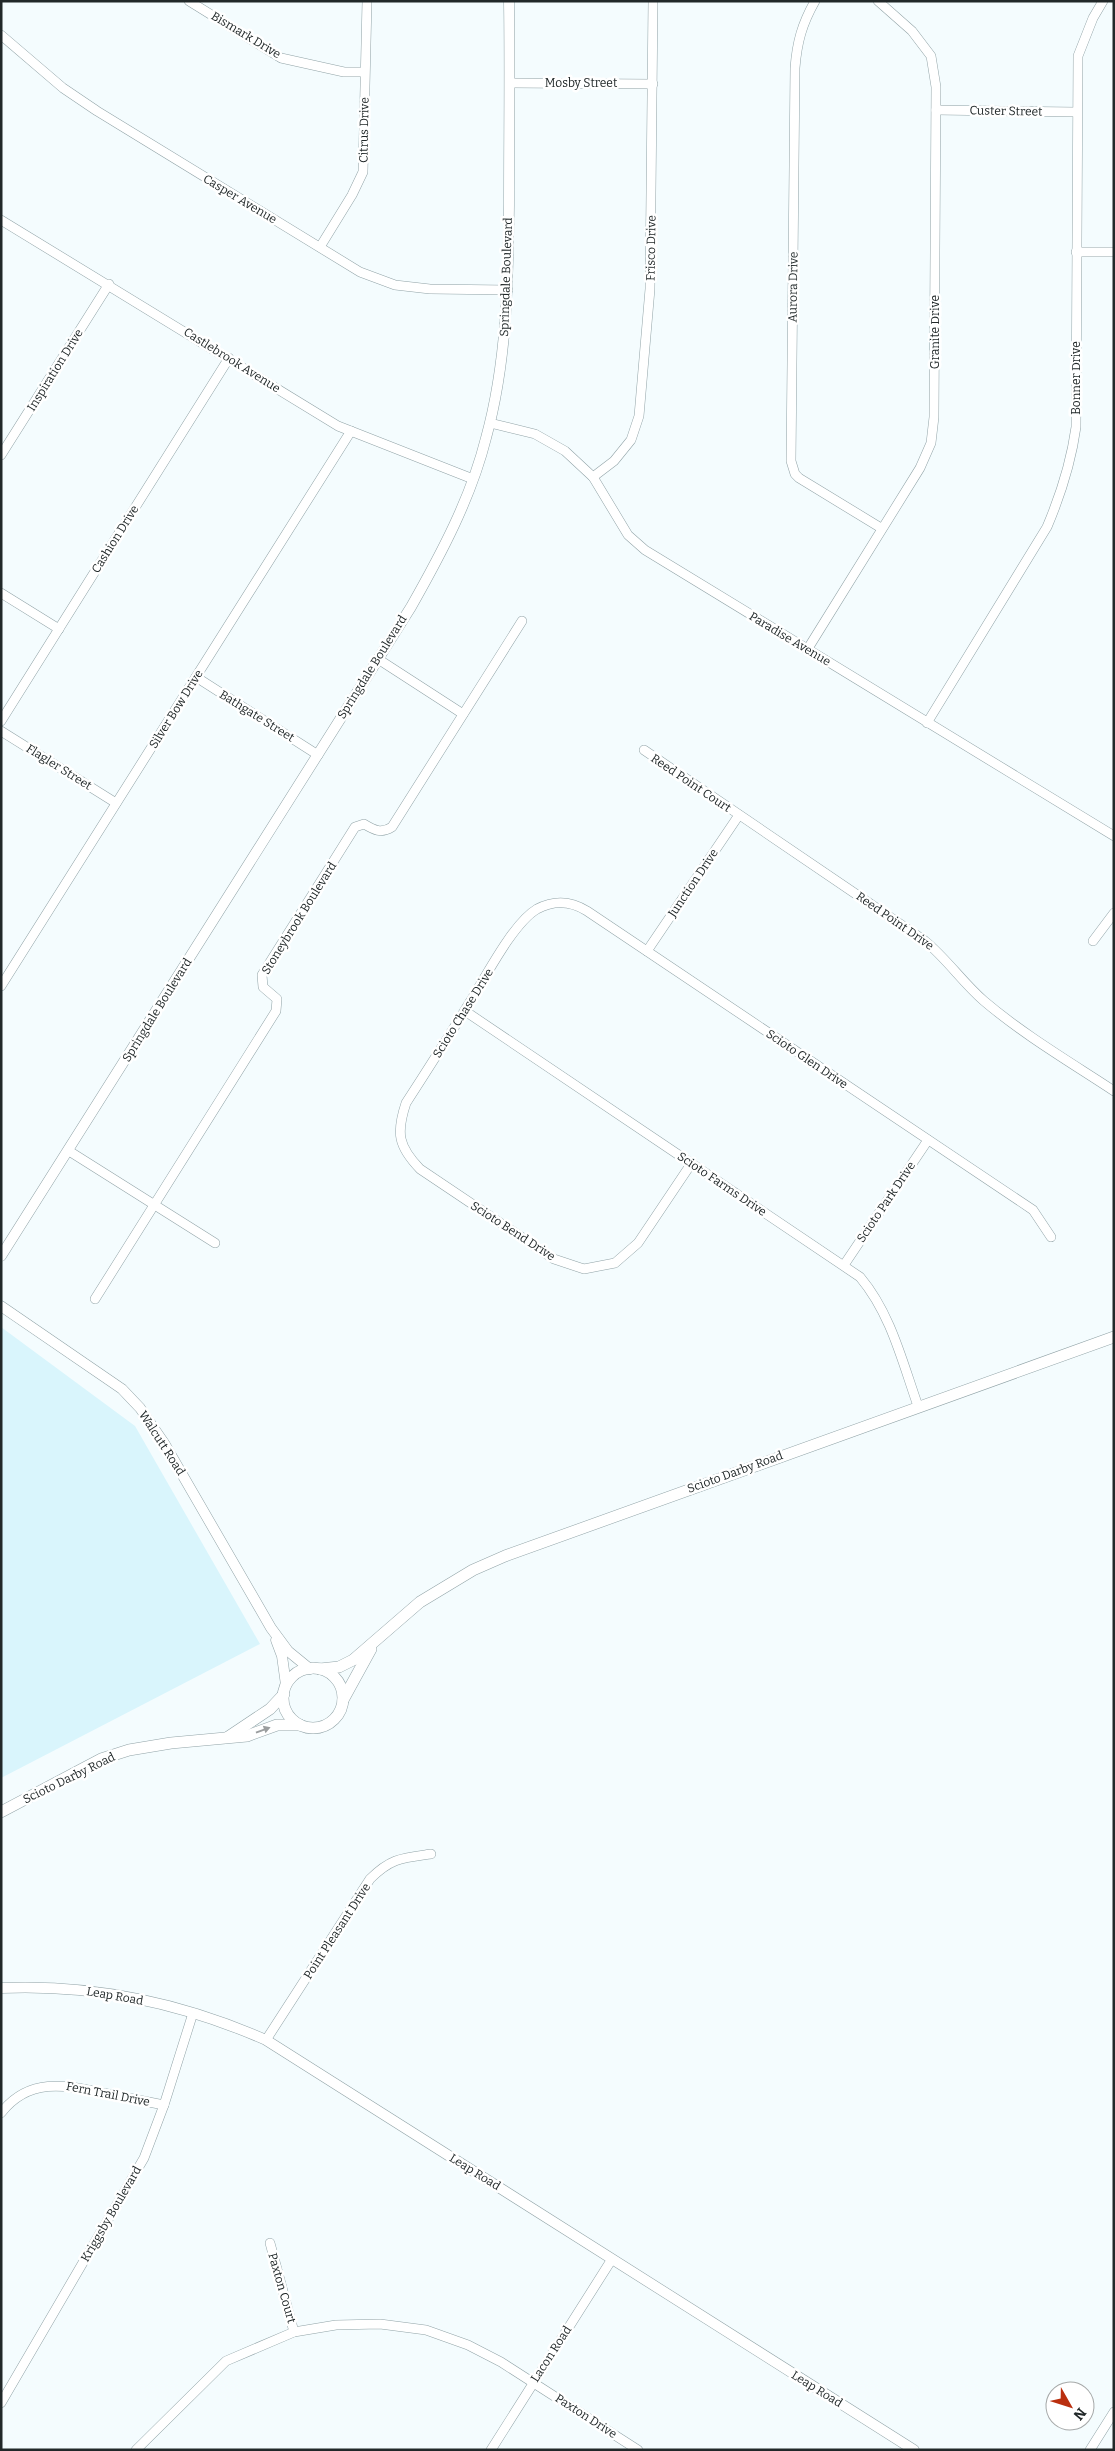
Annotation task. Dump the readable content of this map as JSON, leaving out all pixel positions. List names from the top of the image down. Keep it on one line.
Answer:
{"streets":{"main road":["Scioto Darby Road"],"street":["Bismark Drive","Mosby Street","Custer Street","Citrus Drive","Casper Avenue","Frisco Drive","Springdale Boulevard","Aurora Drive","Granite Drive","Castlebrook Avenue","Inspiration Drive","Bonner Drive","Cashion Drive","Paradise Avenue","Silver Bow Drive","Bathgate Street","Flagler Street","Reed Point Court","Junction Drive","Stoneybrook Boulevard","Reed Point Drive","Scioto Chase Drive","Scioto Glen Drive","Scioto Farms Drive","Scioto Park Drive","Scioto Bend Drive","Walcutt Road","Point Pleasant Drive","Leap Road","Fern Trail Drive","Kriggsby Boulevard","Paxton Court","Lacon Road","Paxton Drive"]},"crossings":[["Bismark Drive","Citrus Drive"],["Mosby Street","Frisco Drive"],["Mosby Street","Springdale Boulevard"],["Custer Street","Granite Drive"],["Custer Street","Bonner Drive"],["Citrus Drive","Casper Avenue"],["Casper Avenue","Springdale Boulevard"],["Frisco Drive","Paradise Avenue"],["Springdale Boulevard","Castlebrook Avenue"],["Springdale Boulevard","Paradise Avenue"],["Springdale Boulevard","Bathgate Street"],["Aurora Drive","Granite Drive"],["Granite Drive","Paradise Avenue"],["Castlebrook Avenue","Inspiration Drive"],["Castlebrook Avenue","Cashion Drive"],["Castlebrook Avenue","Silver Bow Drive"],["Bonner Drive","Paradise Avenue"],["Silver Bow Drive","Bathgate Street"],["Silver Bow Drive","Flagler Street"],["Reed Point Court","Junction Drive"],["Reed Point Court","Reed Point Drive"],["Junction Drive","Reed Point Drive"],["Junction Drive","Scioto Glen Drive"],["Scioto Chase Drive","Scioto Glen Drive"],["Scioto Chase Drive","Scioto Farms Drive"],["Scioto Chase Drive","Scioto Bend Drive"],["Scioto Glen Drive","Scioto Park Drive"],["Scioto Farms Drive","Scioto Park Drive"],["Scioto Farms Drive","Scioto Bend Drive"],["Scioto Farms Drive","Scioto Darby Road"],["Walcutt Road","Scioto Darby Road"],["Point Pleasant Drive","Leap Road"],["Leap Road","Kriggsby Boulevard"],["Leap Road","Lacon Road"],["Fern Trail Drive","Kriggsby Boulevard"],["Paxton Court","Paxton Drive"],["Lacon Road","Paxton Drive"]],"north":"bottom right"}
